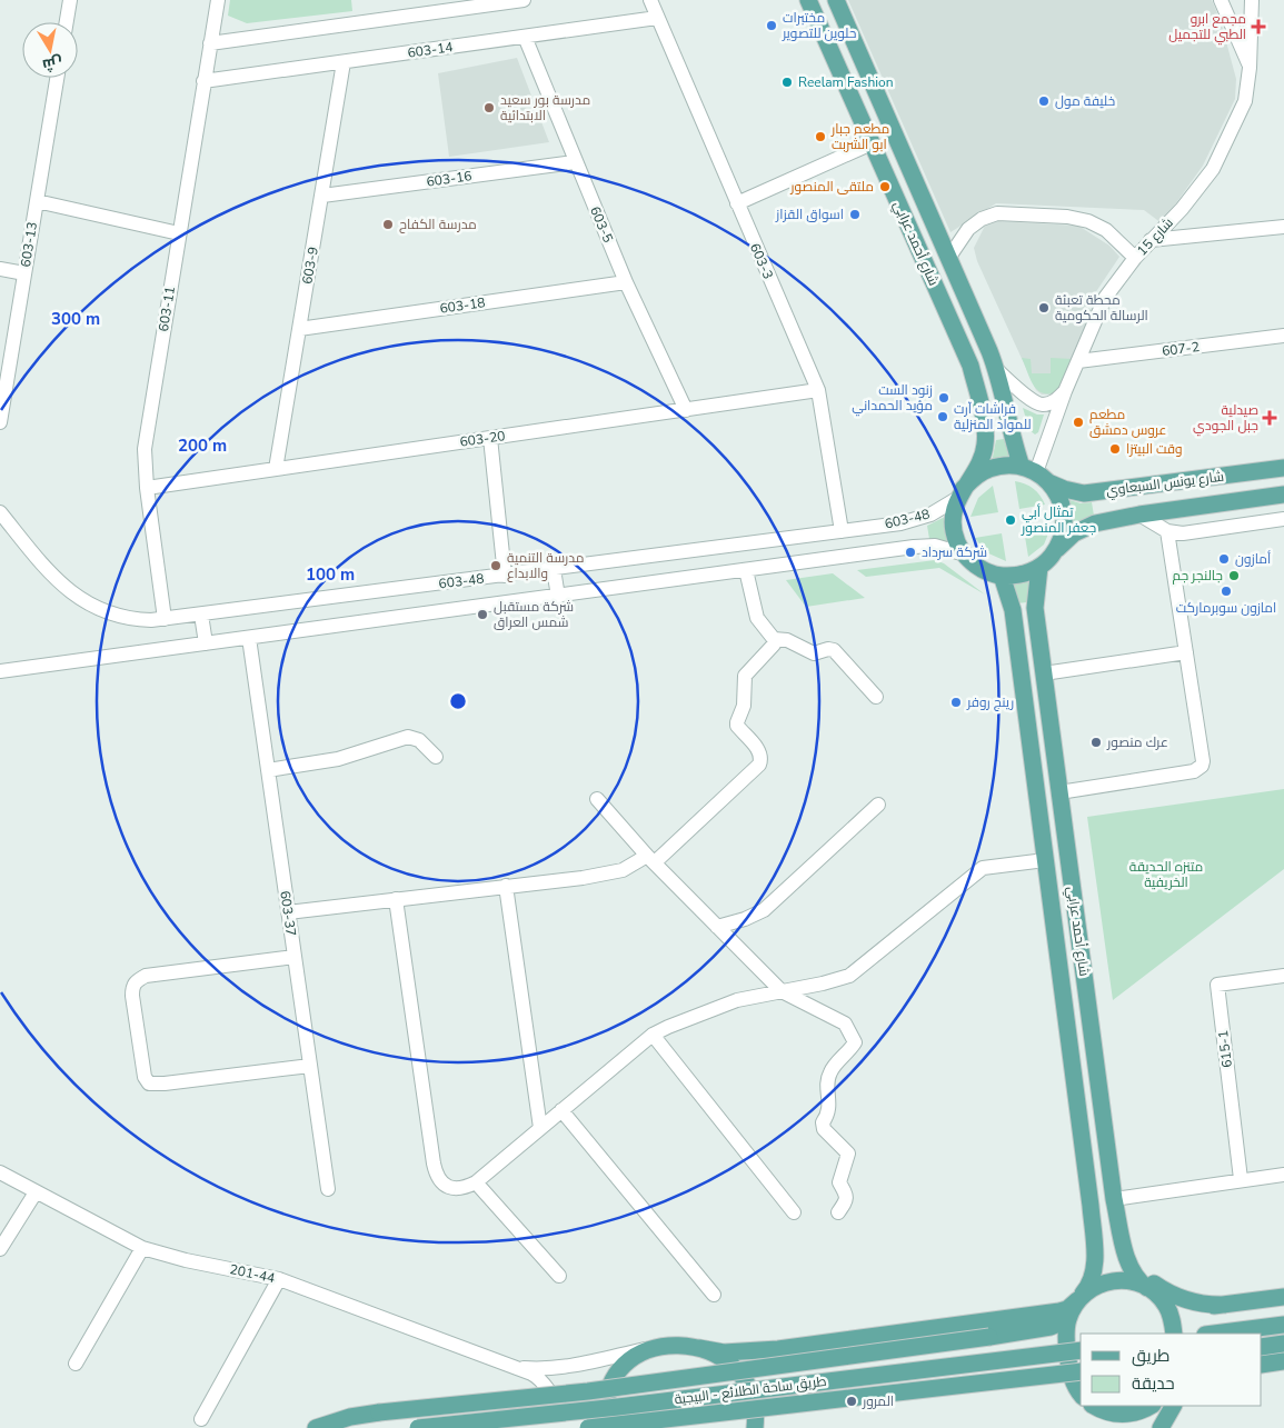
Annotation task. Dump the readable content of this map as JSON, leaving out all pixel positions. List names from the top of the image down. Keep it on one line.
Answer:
{"streets":{"main road":["شارع أحمد عرابي","شارع يونس السبعاوي","طريق ساحة الطلائع - البيجية"],"street":["603-14","603-16","603-5","شارع 15","603-13","603-3","603-9","603-18","603-11","607-2","603-20","603-48","603-37","615-1","201-44"]},"crossings":[["603-14","603-5"],["603-14","603-3"],["603-14","603-9"],["603-14","603-11"],["603-16","603-5"],["603-16","603-9"],["603-5","603-18"],["603-5","603-20"],["شارع 15","شارع أحمد عرابي"],["شارع 15","607-2"],["شارع 15","شارع يونس السبعاوي"],["شارع 15","603-48"],["شارع أحمد عرابي","شارع يونس السبعاوي"],["شارع أحمد عرابي","603-48"],["603-3","603-20"],["603-3","603-48"],["603-9","603-18"],["603-9","603-20"],["603-11","603-20"],["603-11","603-48"],["شارع يونس السبعاوي","603-48"],["603-48","603-37"]],"parks":["متنزه الحديقة الخريفية"],"places":{"other":["مختبرات حلوين للتصوير","Reelam Fashion","خليفة مول","مدرسة بور سعيد الابتدائية","مطعم جبار ابو الشربت","ملتقى المنصور","اسواق القزاز","مدرسة الكفاح","محطة تعبئة الرسالة الحكومية","زنود الست مؤيد الحمداني","فراشات آرت للمواد المنزلية","مطعم عروس دمشق","وقت البيتزا","تمثال أبي جعفر المنصور","شركة سرداد","أمازون","مدرسة التنمية والابداع","جالنجر جم","امازون سوبرماركت","شركة مستقبل شمس العراق","رينج روفر","عرك منصور","المرور"],"health":["مجمع ابرو الطبي للتجميل","صيدلية جبل الجودي"]},"legend":["طريق","حديقة"],"north":"bottom","rings":["300 m","200 m","100 m"]}
